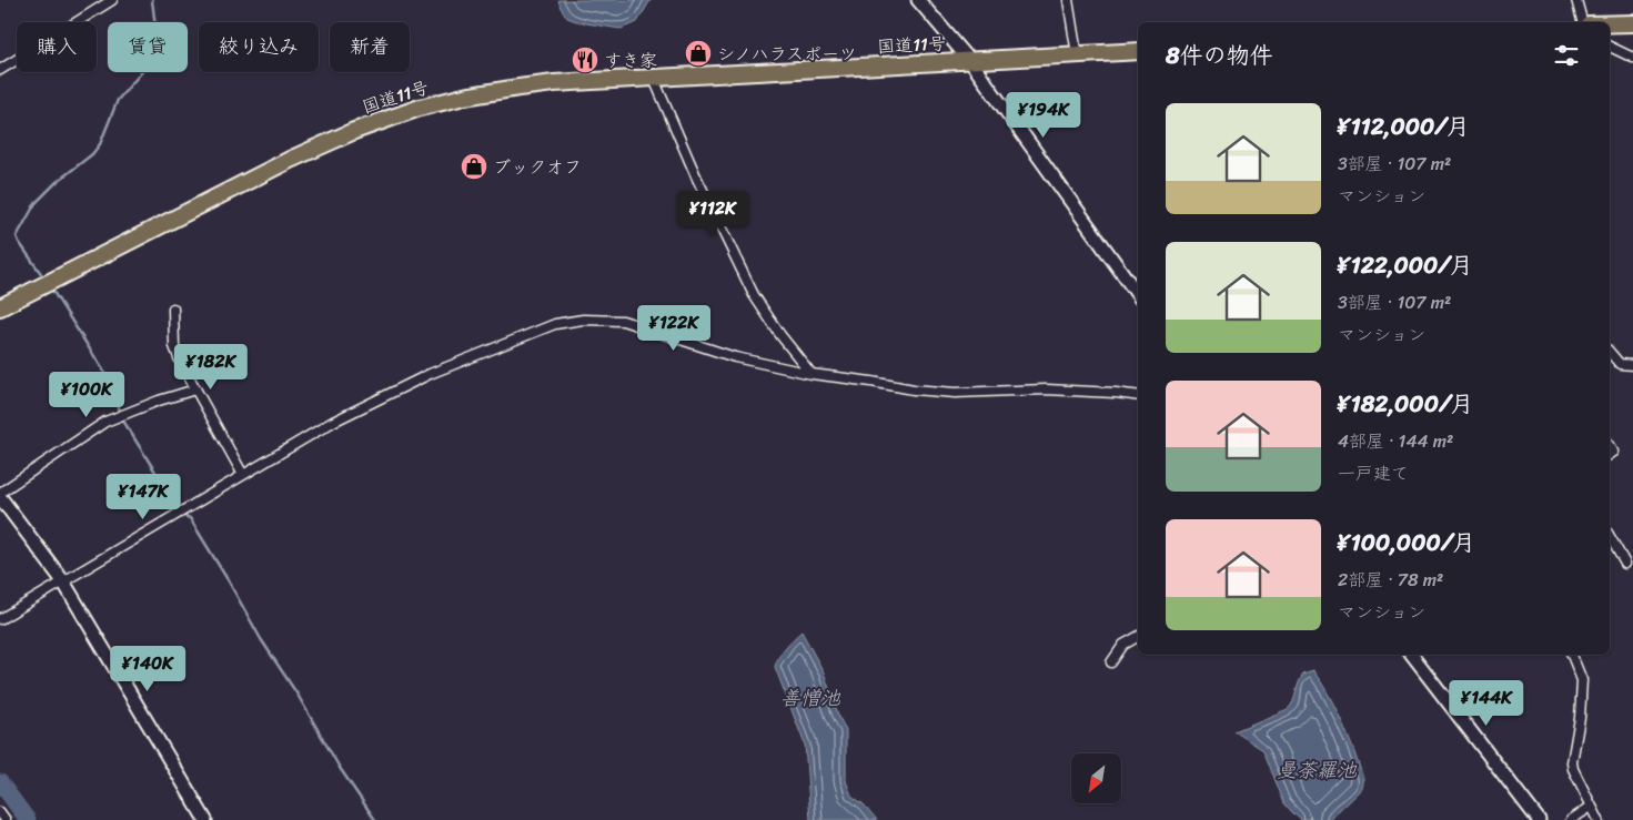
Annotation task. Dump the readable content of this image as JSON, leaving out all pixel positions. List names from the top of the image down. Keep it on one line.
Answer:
{"streets":{"highway":["国道11号"]},"water":["善憎池","曼荼羅池"],"places":{"shop":["シノハラスポーツ","ブックオフ"],"restaurant":["すき家"]},"north":"bottom left","page":{"chip":["購入","賃貸","絞り込み","新着"],"heading":"8件の物件","list":[{"name":"¥112,000/月","note":"3部屋 · 107 m² · マンション"},{"name":"¥122,000/月","note":"3部屋 · 107 m² · マンション"},{"name":"¥182,000/月","note":"4部屋 · 144 m² · 一戸建て"},{"name":"¥100,000/月","note":"2部屋 · 78 m² · マンション"}],"price":["¥194K","¥112K","¥122K","¥182K","¥100K","¥147K","¥140K","¥144K"]}}
